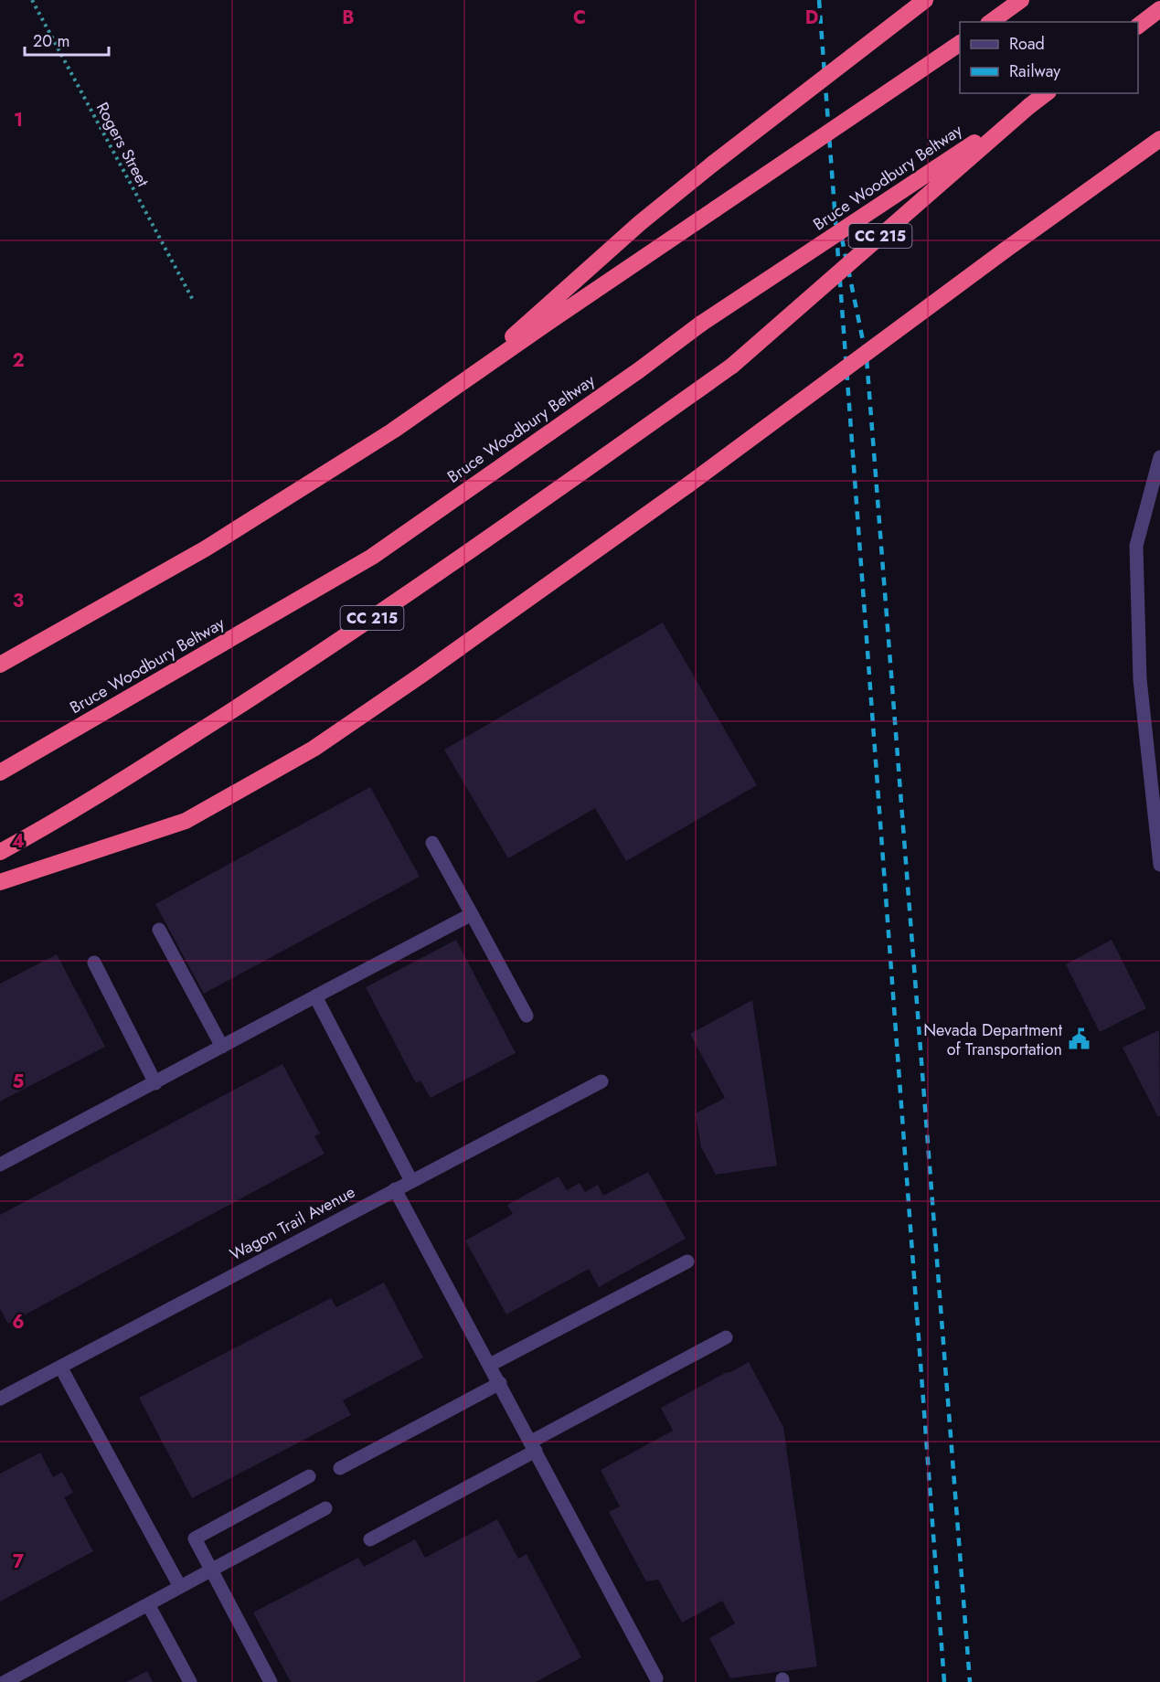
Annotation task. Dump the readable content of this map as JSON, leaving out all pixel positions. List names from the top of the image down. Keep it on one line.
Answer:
{"streets":{"highway":["Bruce Woodbury Beltway","CC 215"],"street":["Wagon Trail Avenue"],"path":["Rogers Street"]},"crossings":[["Bruce Woodbury Beltway","CC 215"]],"places":{"public building":["Nevada Department of Transportation"]},"legend":["Road","Railway"],"scale_bar":"20 m","grid":{"columns":["B","C","D"],"rows":["1","2","3","4","5","6","7"]}}
